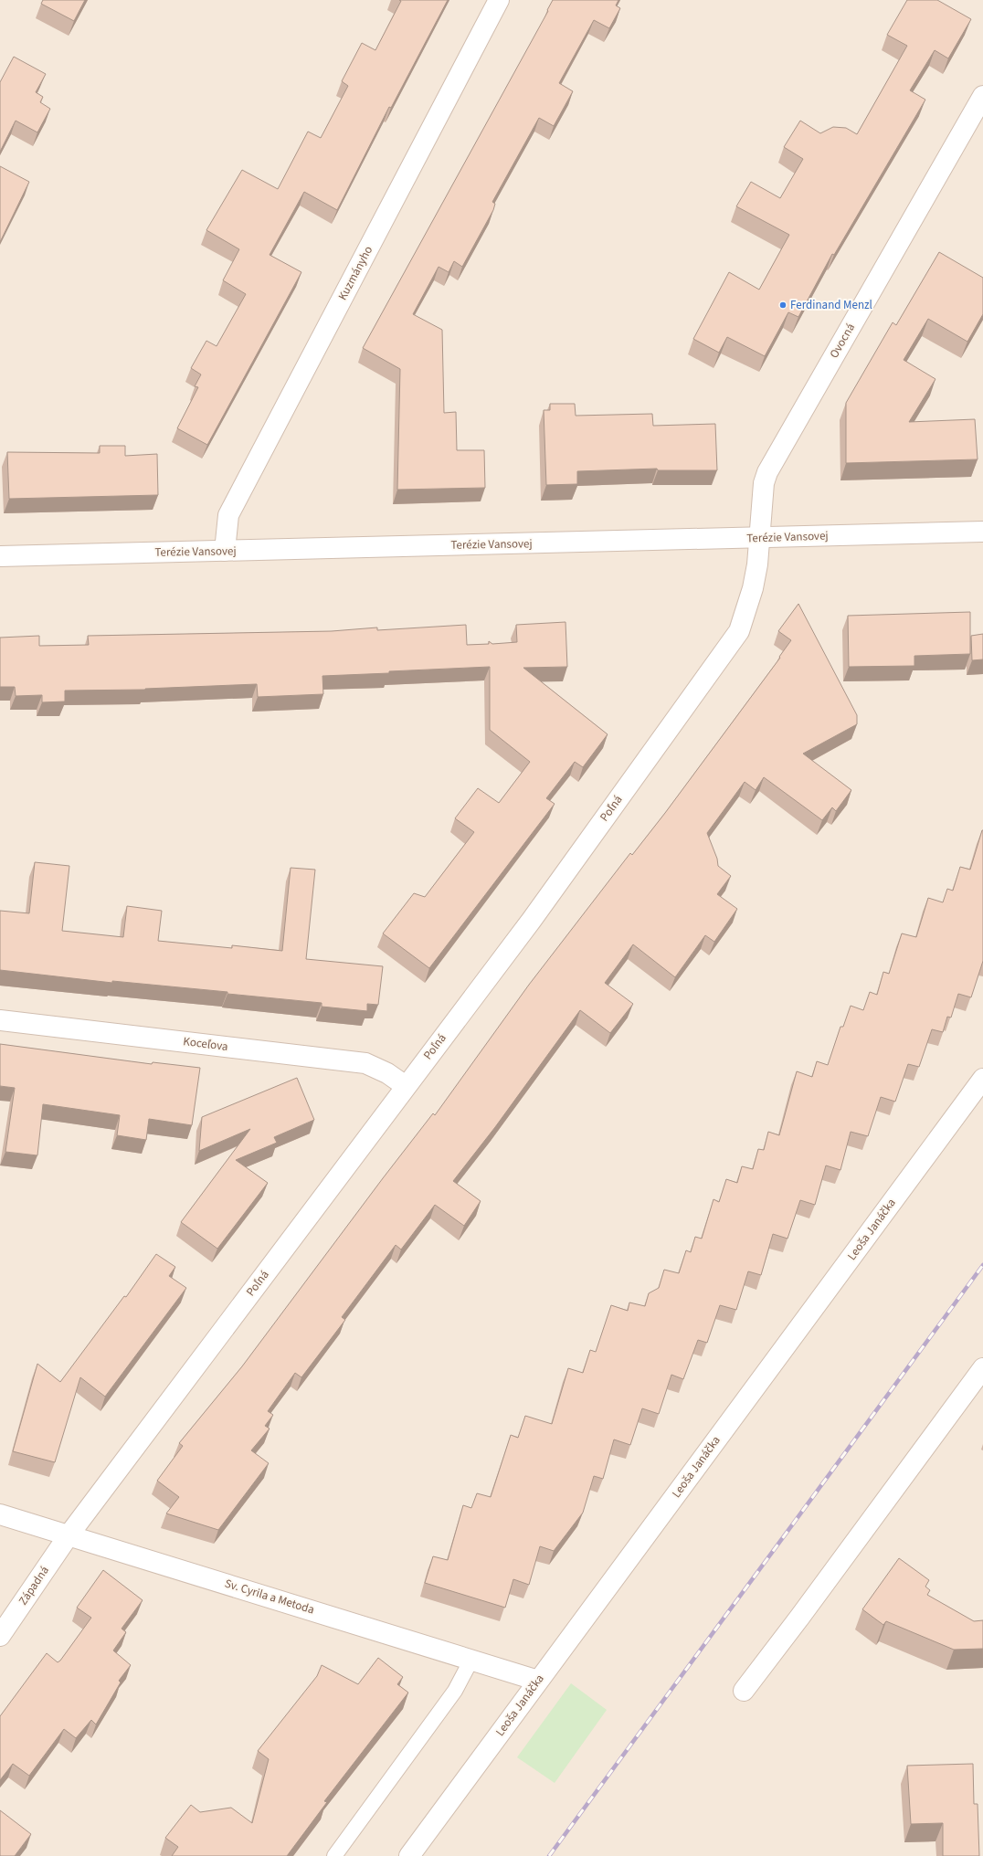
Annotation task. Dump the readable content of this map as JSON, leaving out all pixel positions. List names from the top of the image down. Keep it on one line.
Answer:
{"streets":{"street":["Kuzmányho","Ovocná","Terézie Vansovej","Poľná","Koceľova","Leoša Janáčka","Západná","Sv. Cyrila a Metoda"]},"crossings":[["Kuzmányho","Terézie Vansovej"],["Ovocná","Terézie Vansovej"],["Ovocná","Poľná"],["Terézie Vansovej","Poľná"],["Poľná","Koceľova"],["Poľná","Západná"],["Poľná","Sv. Cyrila a Metoda"],["Leoša Janáčka","Sv. Cyrila a Metoda"],["Západná","Sv. Cyrila a Metoda"]],"places":["Ferdinand Menzl"]}
